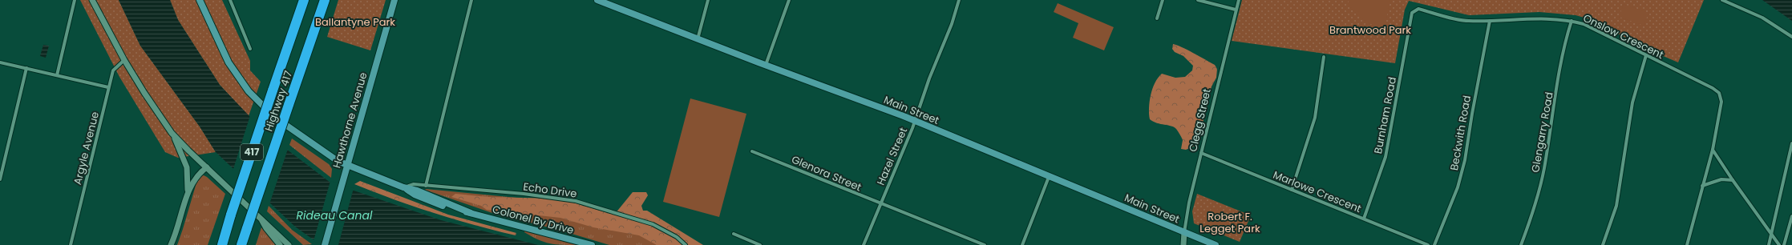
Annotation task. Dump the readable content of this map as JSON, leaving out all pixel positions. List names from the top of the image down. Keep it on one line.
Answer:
{"streets":{"highway":["Highway 417","417"],"main road":["Main Street","Hawthorne Avenue","Colonel By Drive"],"street":["Onslow Crescent","Burnham Road","Clegg Street","Glengarry Road","Beckwith Road","Argyle Avenue","Hazel Street","Glenora Street","Echo Drive","Marlowe Crescent"]},"crossings":[["Onslow Crescent","Burnham Road"],["Onslow Crescent","Glengarry Road"],["Onslow Crescent","Beckwith Road"],["Main Street","Clegg Street"],["Main Street","Hazel Street"],["Burnham Road","Marlowe Crescent"],["Hawthorne Avenue","Colonel By Drive"],["Clegg Street","Marlowe Crescent"],["Hazel Street","Glenora Street"],["Echo Drive","Colonel By Drive"]],"water":["Rideau Canal"],"parks":["Ballantyne Park","Brantwood Park","Robert F. Legget Park"]}
